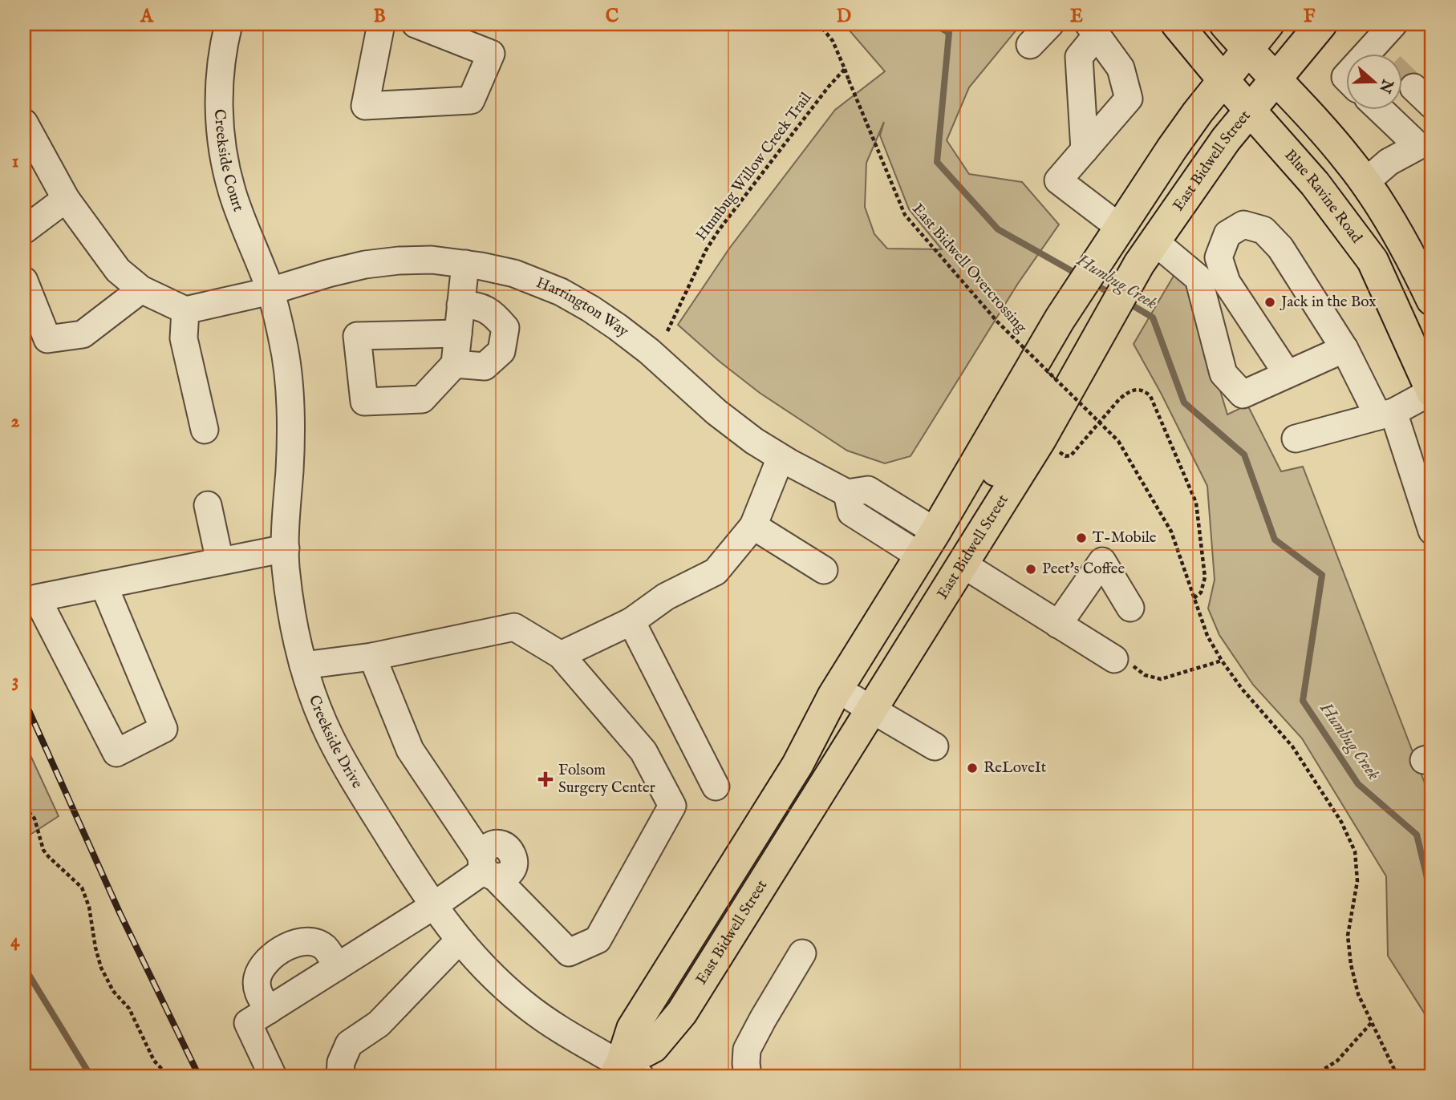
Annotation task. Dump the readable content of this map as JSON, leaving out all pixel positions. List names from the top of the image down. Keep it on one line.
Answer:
{"streets":{"main road":["East Bidwell Street","Blue Ravine Road"],"street":["Creekside Court","Harrington Way","Creekside Drive"],"path":["Humbug Willow Creek Trail","East Bidwell Overcrossing"]},"crossings":[["Creekside Court","Harrington Way"],["Creekside Court","Creekside Drive"],["East Bidwell Street","Blue Ravine Road"],["East Bidwell Street","Creekside Drive"],["Humbug Willow Creek Trail","East Bidwell Overcrossing"],["Harrington Way","Creekside Drive"]],"water":["Humbug Creek"],"places":{"other":["Jack in the Box","T-Mobile","Peet's Coffee","ReLoveIt"],"health":["Folsom Surgery Center"]},"north":"right","grid":{"columns":["A","B","C","D","E","F"],"rows":["1","2","3","4"]}}
